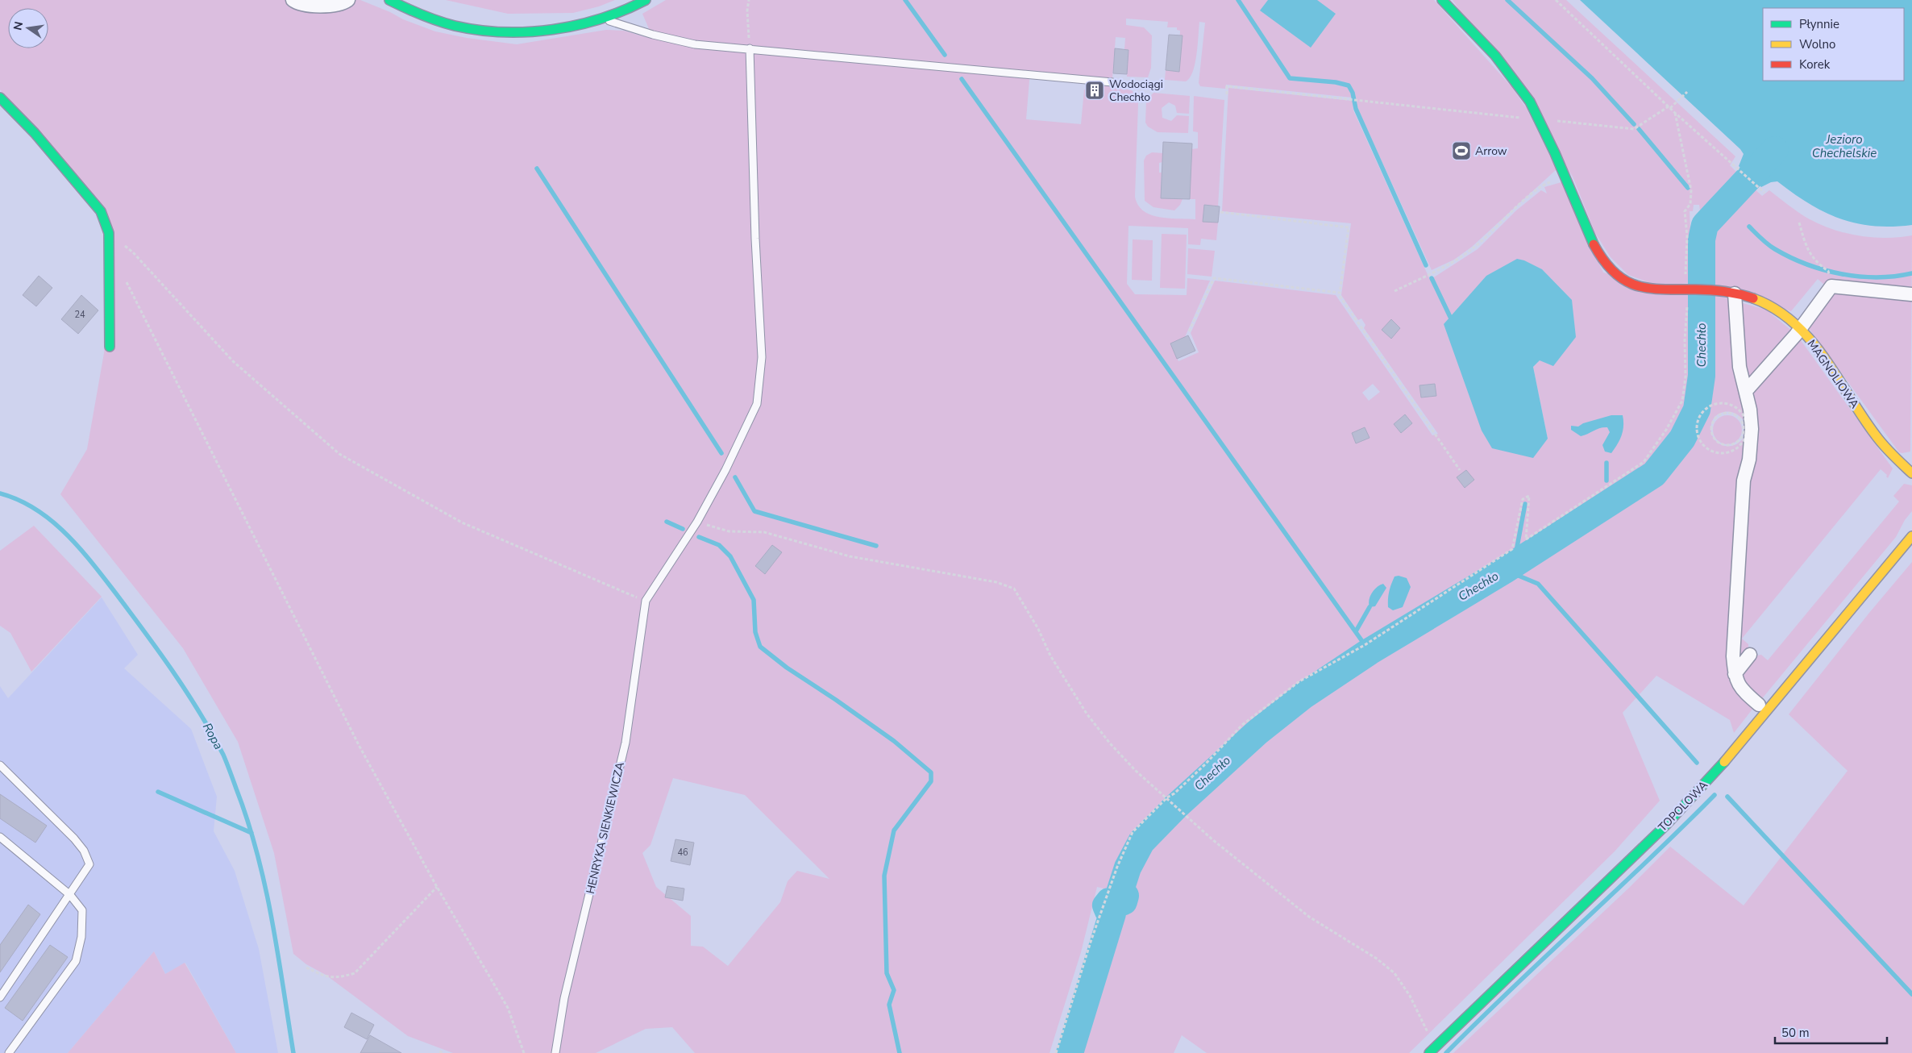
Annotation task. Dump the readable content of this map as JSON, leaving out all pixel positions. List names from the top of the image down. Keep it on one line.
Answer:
{"streets":{"street":["MAGNOLIOWA","TOPOLOWA"],"lane":["HENRYKA SIENKIEWICZA"]},"water":["Jezioro Chechelskie","Chechło","Ropa"],"places":{"building":["Wodociągi Chechło"],"sports":["Arrow"]},"house_numbers":["24","46"],"legend":["Płynnie","Wolno","Korek"],"scale_bar":"50 m","north":"left"}
